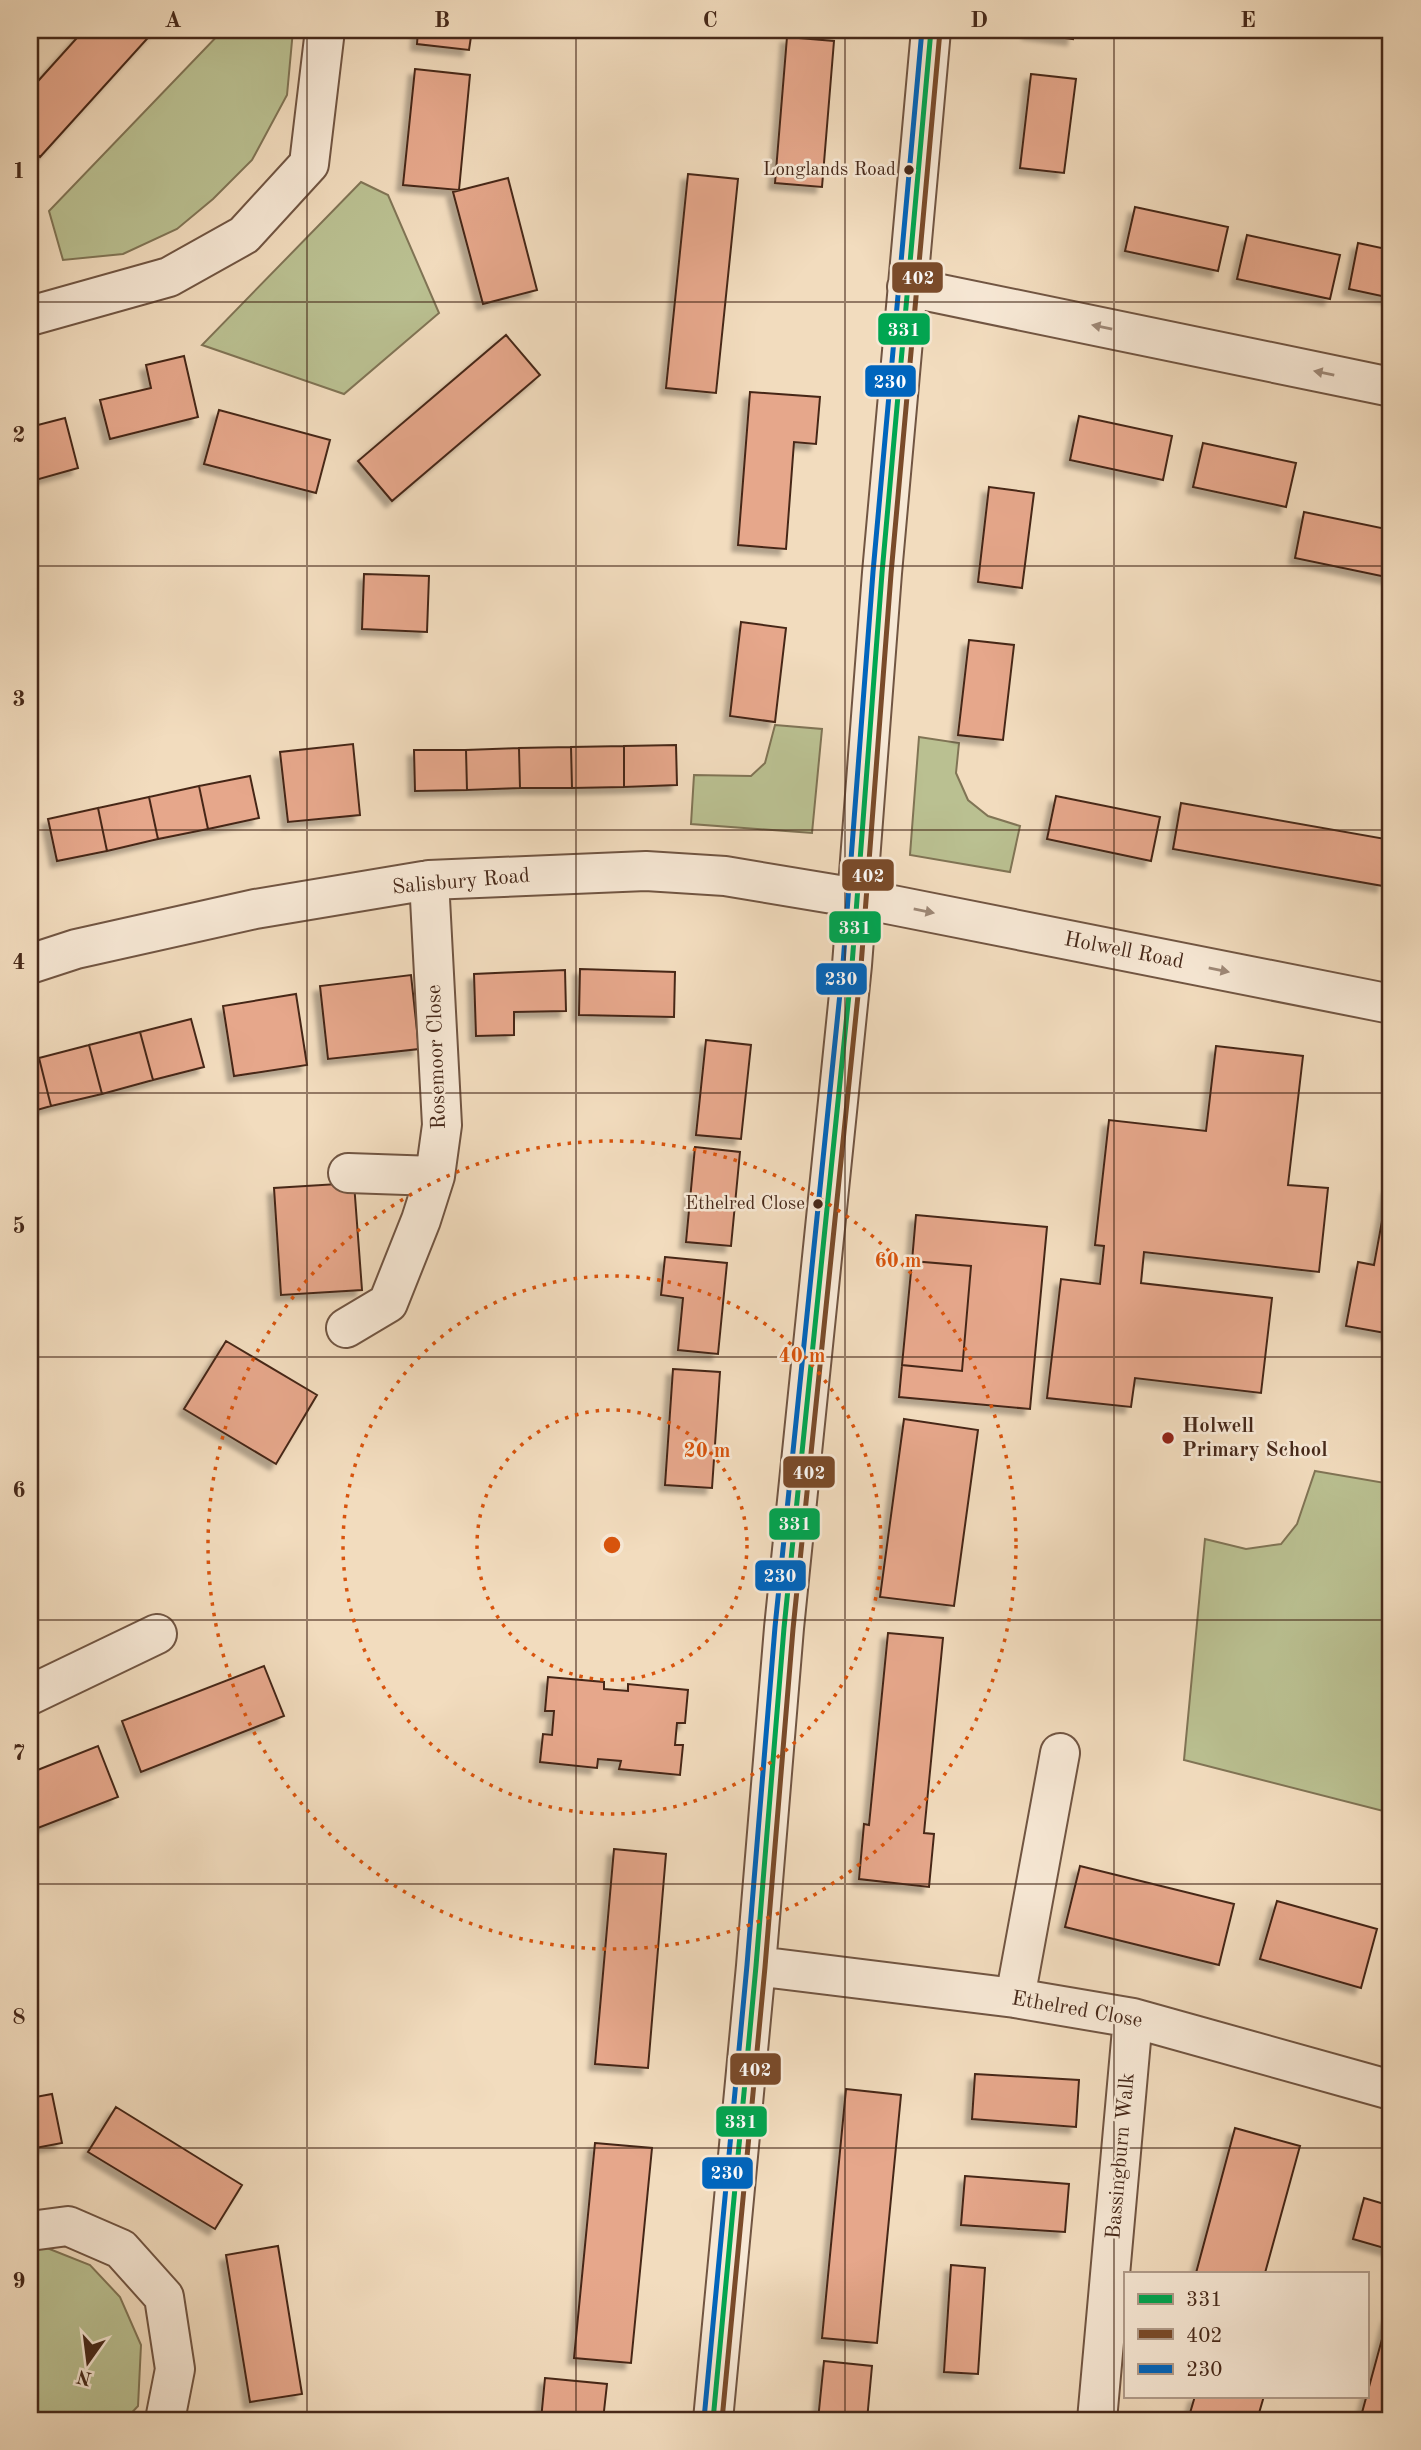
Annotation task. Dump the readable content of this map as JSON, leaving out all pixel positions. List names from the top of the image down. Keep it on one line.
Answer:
{"streets":{"street":["Salisbury Road","Holwell Road","Rosemoor Close","Ethelred Close","Bassingburn Walk"]},"crossings":[["Salisbury Road","Holwell Road"],["Salisbury Road","Rosemoor Close"],["Ethelred Close","Bassingburn Walk"]],"one_way":["Holwell Road"],"places":["Longlands Road","Ethelred Close","Holwell Primary School"],"lines":["transit line 331","transit line 230","transit line 402"],"legend":["331","402","230"],"north":"bottom","grid":{"columns":["A","B","C","D","E"],"rows":["1","2","3","4","5","6","7","8","9"]},"rings":["60 m","40 m","20 m"]}
